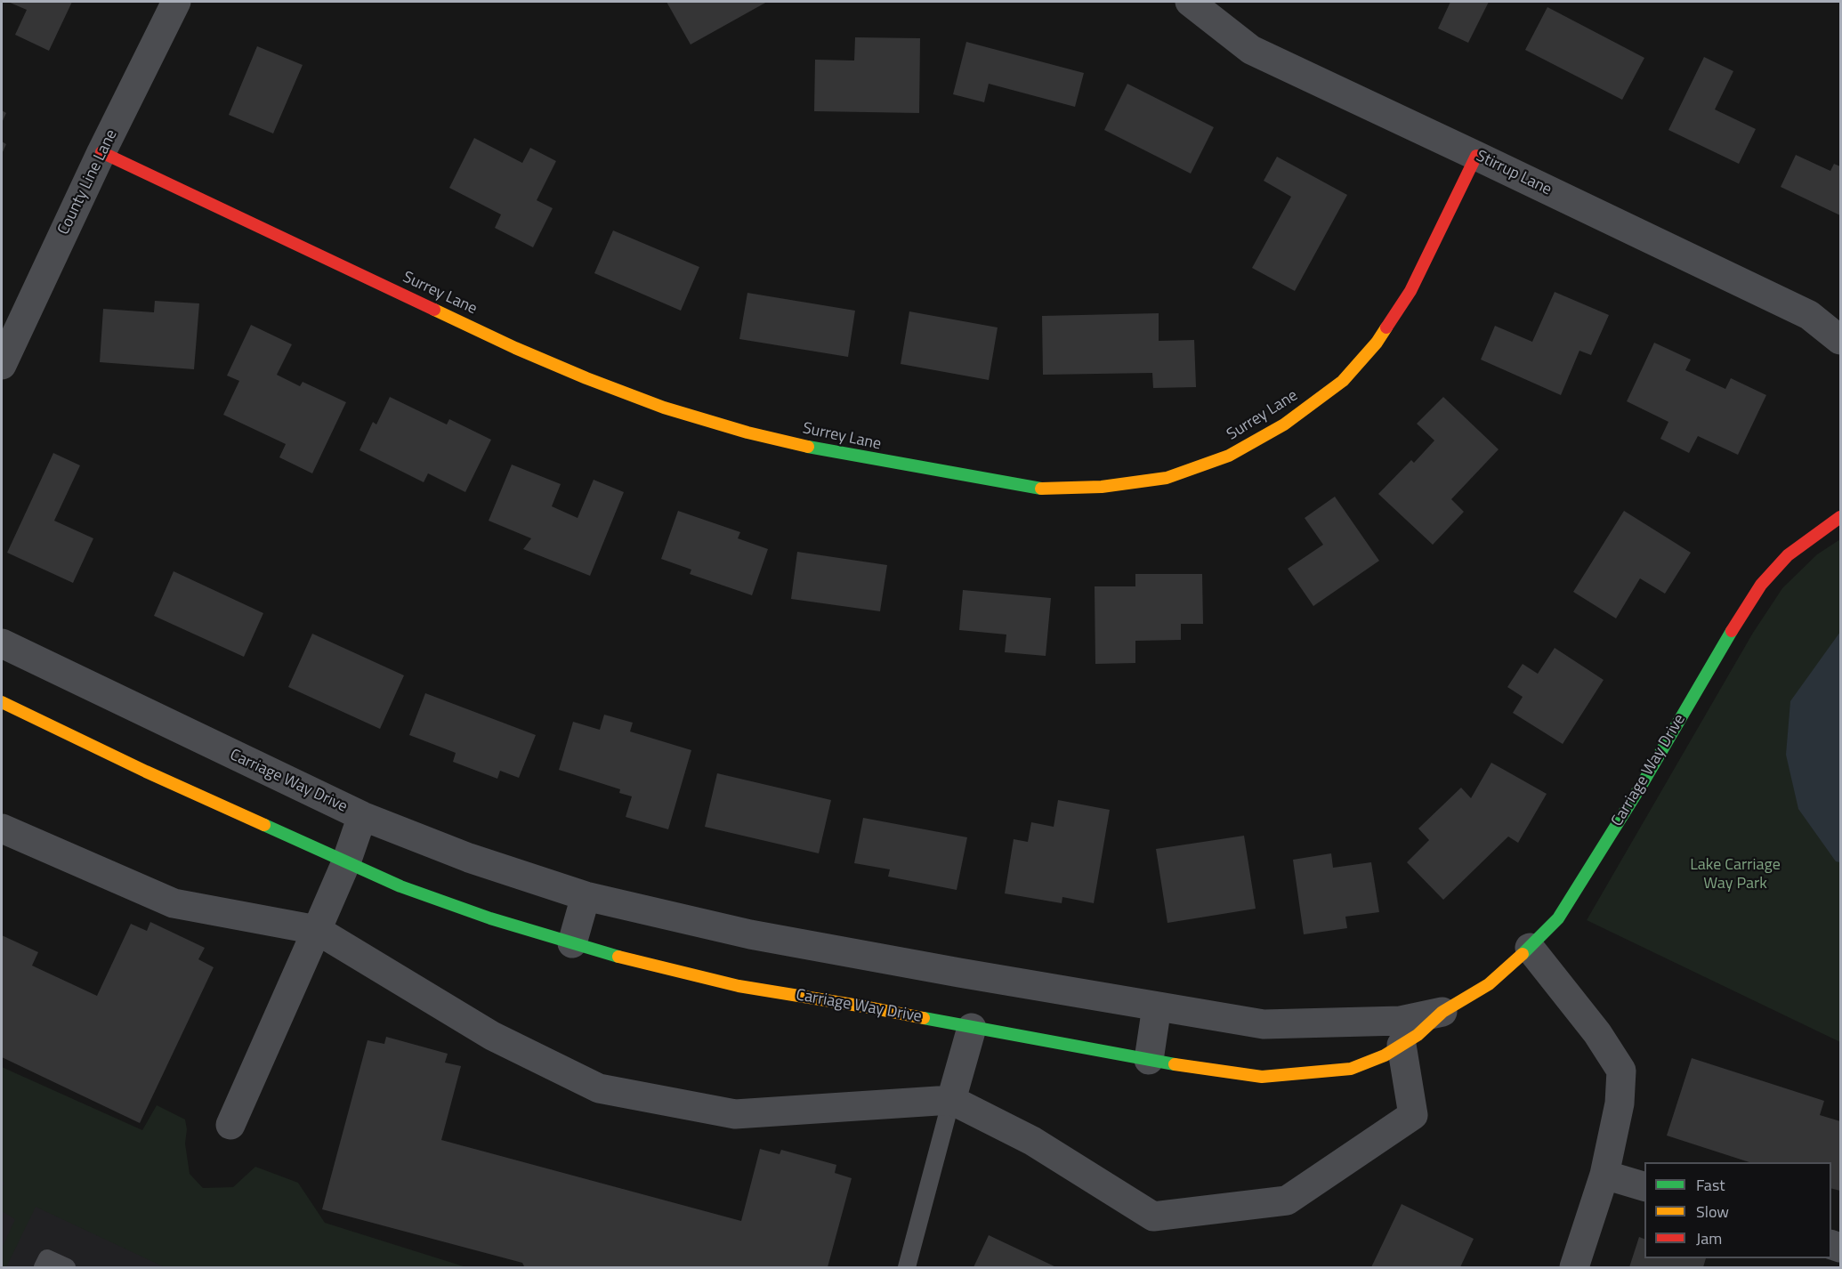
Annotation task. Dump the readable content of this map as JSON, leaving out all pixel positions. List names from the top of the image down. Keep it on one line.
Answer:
{"streets":{"street":["Stirrup Lane","County Line Lane","Surrey Lane","Carriage Way Drive"]},"crossings":[["Stirrup Lane","Surrey Lane"],["County Line Lane","Surrey Lane"]],"parks":["Lake Carriage Way Park"],"legend":["Fast","Slow","Jam"]}
